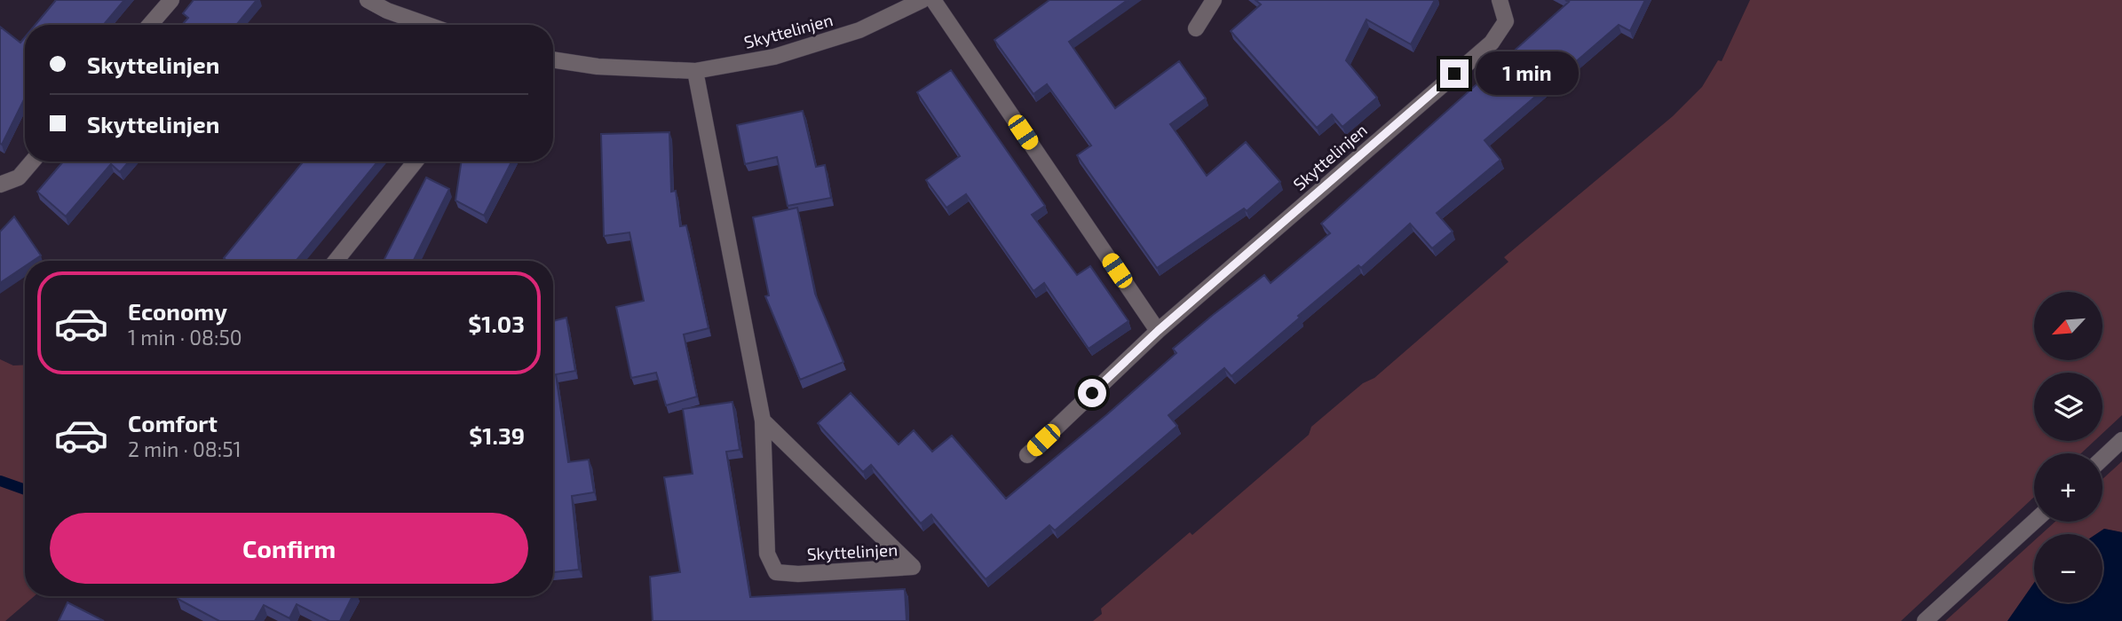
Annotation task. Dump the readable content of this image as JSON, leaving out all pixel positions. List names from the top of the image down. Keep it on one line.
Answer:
{"streets":{"street":["Skyttelinjen"]},"north":"bottom left","page":{"banner":["Skyttelinjen","Skyttelinjen"],"bubble":"1 min","list":[{"name":"Economy","note":"1 min · 08:50","value":"$1.03"},{"name":"Comfort","note":"2 min · 08:51","value":"$1.39"}],"map_buttons":["+","−"],"buttons":"Confirm"}}
